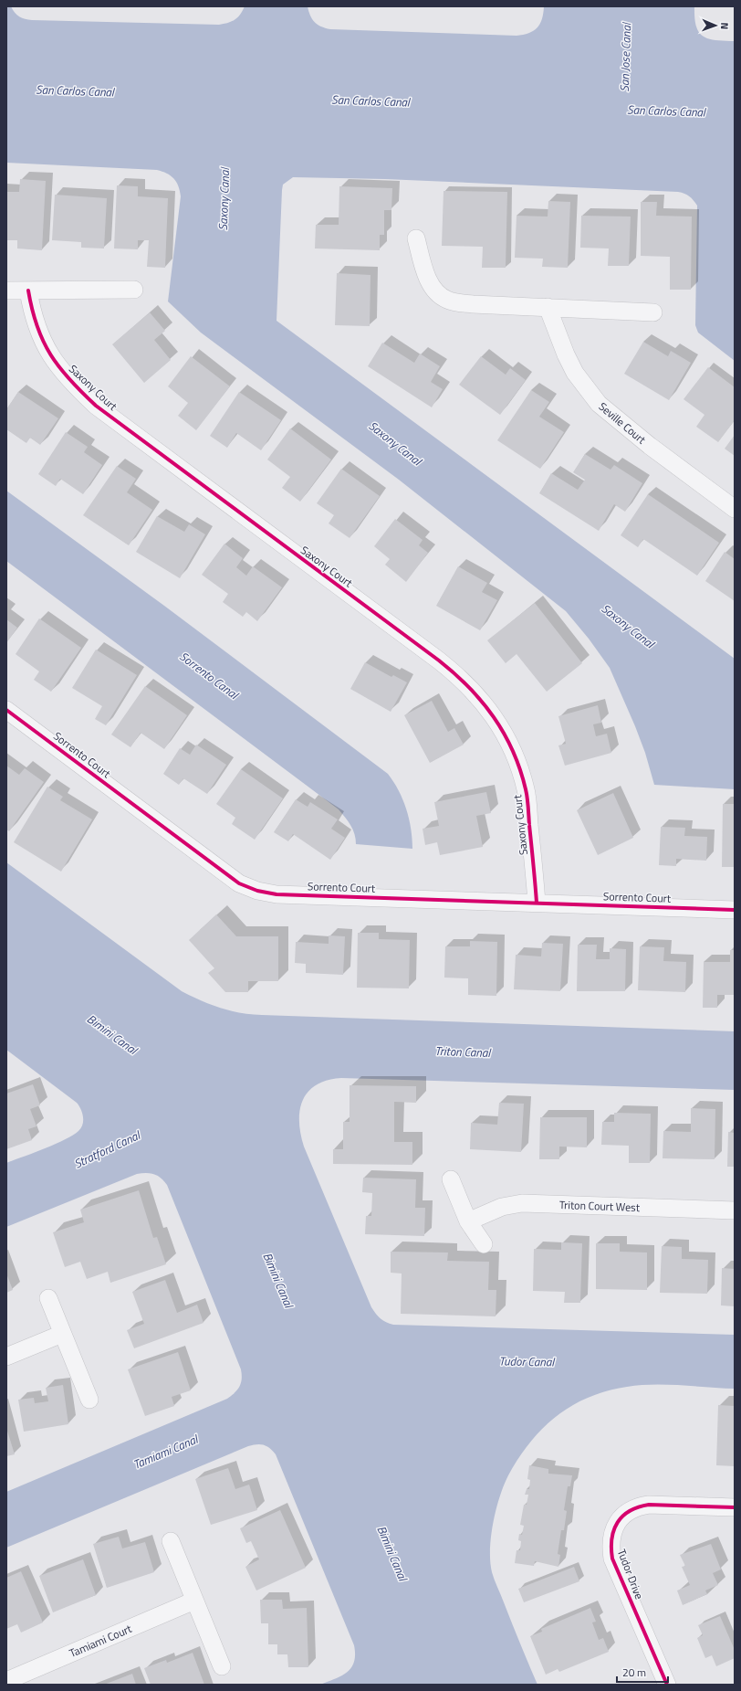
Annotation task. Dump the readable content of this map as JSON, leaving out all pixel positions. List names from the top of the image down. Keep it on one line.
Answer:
{"streets":{"street":["Saxony Court","Seville Court","Sorrento Court","Triton Court West","Tudor Drive","Tamiami Court"]},"crossings":[["Saxony Court","Sorrento Court"]],"water":["San Jose Canal","San Carlos Canal","Saxony Canal","Sorrento Canal","Bimini Canal","Triton Canal","Stratford Canal","Tudor Canal","Tamiami Canal"],"scale_bar":"20 m","north":"right"}
